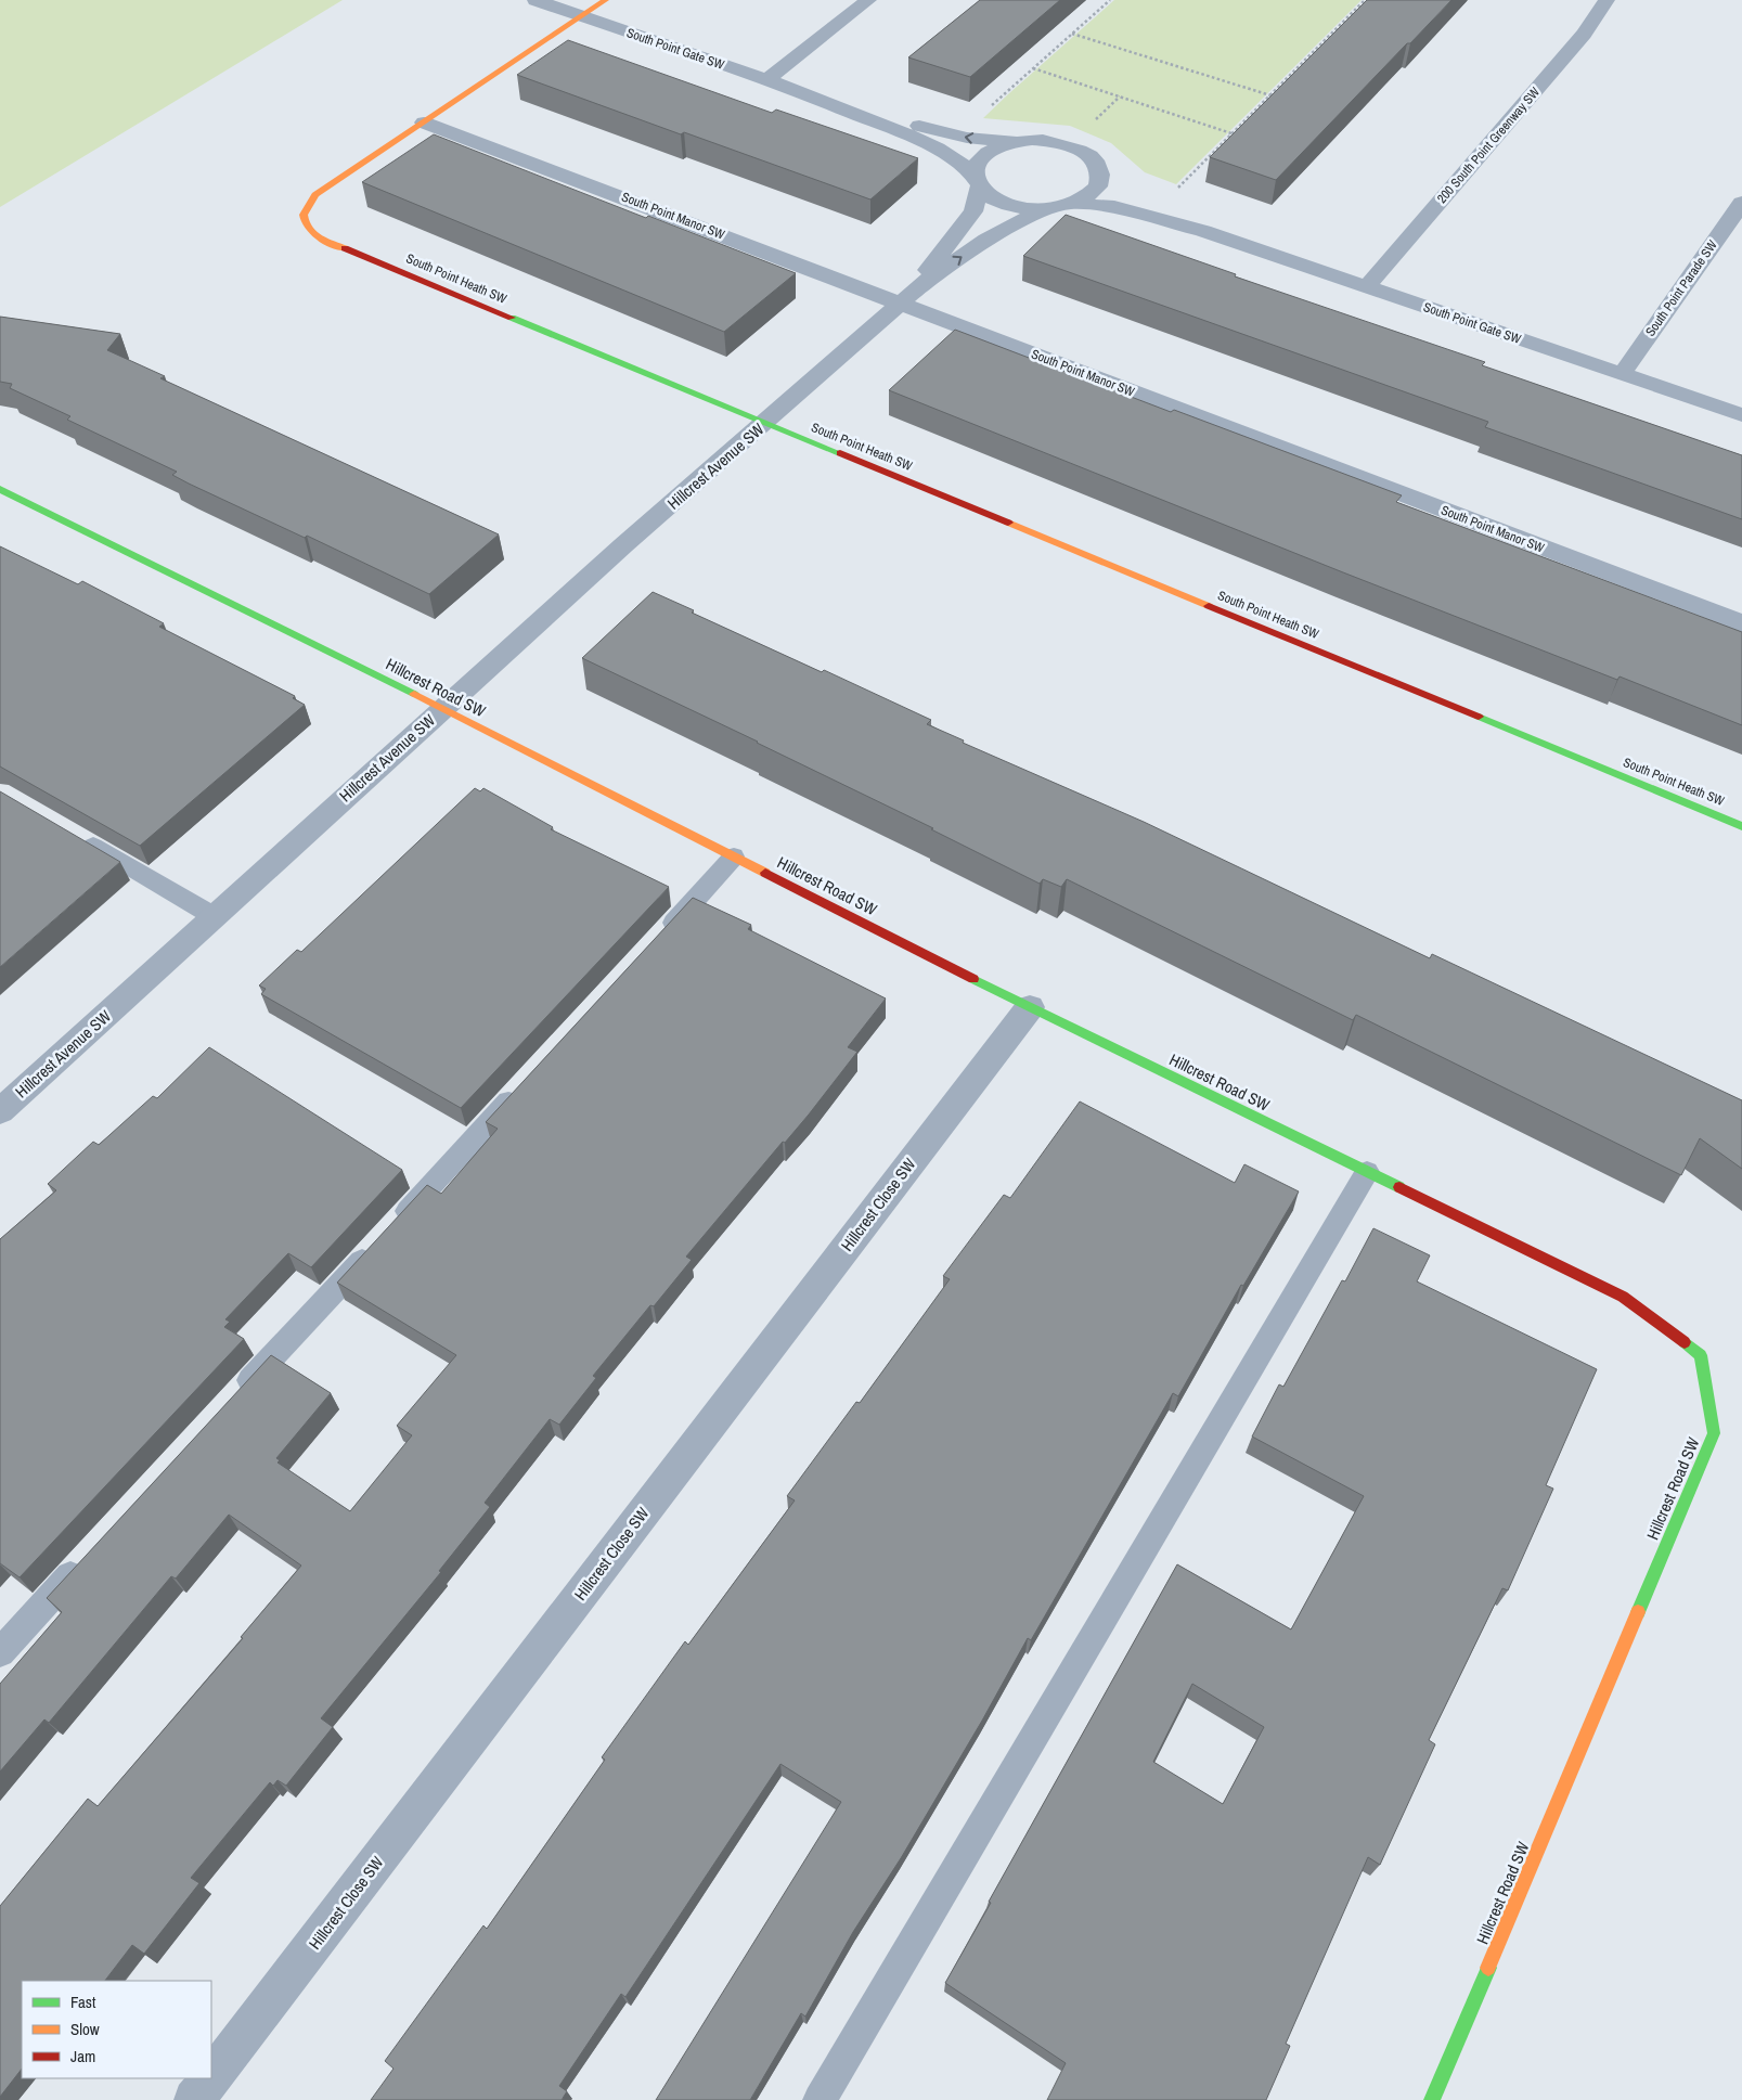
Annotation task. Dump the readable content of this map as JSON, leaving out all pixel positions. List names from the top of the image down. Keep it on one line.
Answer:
{"streets":{"street":["South Point Gate SW","200 South Point Greenway SW","South Point Manor SW","South Point Heath SW","South Point Parade SW","Hillcrest Avenue SW","Hillcrest Road SW","Hillcrest Close SW"]},"crossings":[["South Point Gate SW","200 South Point Greenway SW"],["South Point Gate SW","South Point Heath SW"],["South Point Gate SW","South Point Parade SW"],["South Point Gate SW","Hillcrest Avenue SW"],["South Point Manor SW","South Point Heath SW"],["South Point Manor SW","Hillcrest Avenue SW"],["South Point Heath SW","Hillcrest Avenue SW"],["Hillcrest Avenue SW","Hillcrest Road SW"],["Hillcrest Road SW","Hillcrest Close SW"]],"legend":["Fast","Slow","Jam"]}
